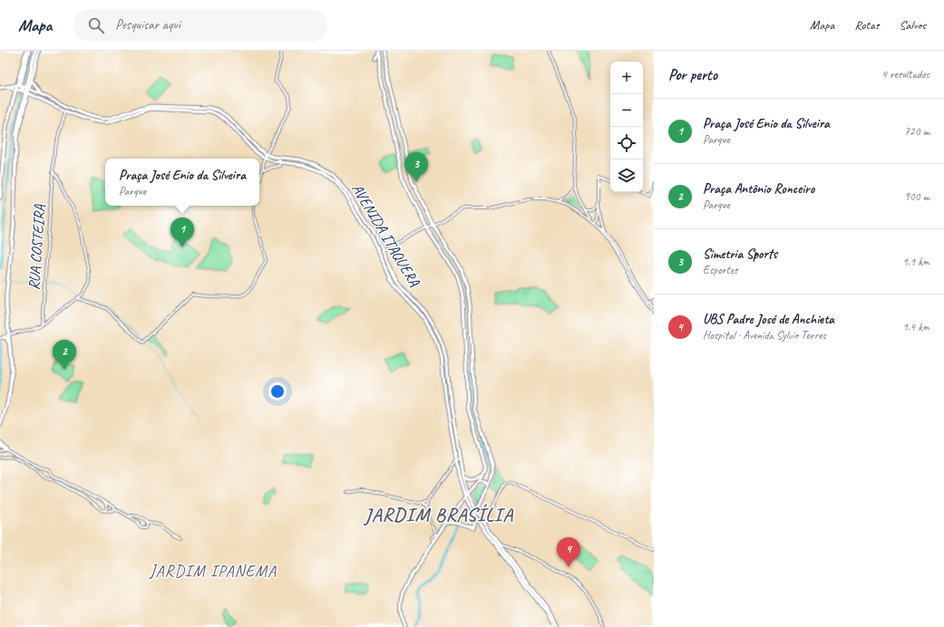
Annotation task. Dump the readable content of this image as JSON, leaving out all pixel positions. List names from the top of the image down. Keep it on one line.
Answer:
{"streets":{"main road":["AVENIDA ITAQUERA"],"street":["RUA COSTEIRA"]},"crossings":[["AVENIDA ITAQUERA","RUA COSTEIRA"]],"districts":["JARDIM BRASÍLIA","JARDIM IPANEMA"],"page":{"header":"Mapa","search":"Pesquisar aqui","nav":["Mapa","Rotas","Salvos"],"heading":["Por perto","4 resultados"],"map_buttons":["+","−"],"list":[{"mark":"1","name":"Praça José Enio da Silveira","note":"Parque","value":"720 m"},{"mark":"2","name":"Praça Antônio Ronceiro","note":"Parque","value":"900 m"},{"mark":"3","name":"Simetria Sports","note":"Esportes","value":"1.1 km"},{"mark":"4","name":"UBS Padre José de Anchieta","note":"Hospital · Avenida Sylvio Torres","value":"1.4 km"}],"pins":["3","1","2","4"],"popup":["Praça José Enio da Silveira","Parque"]}}
